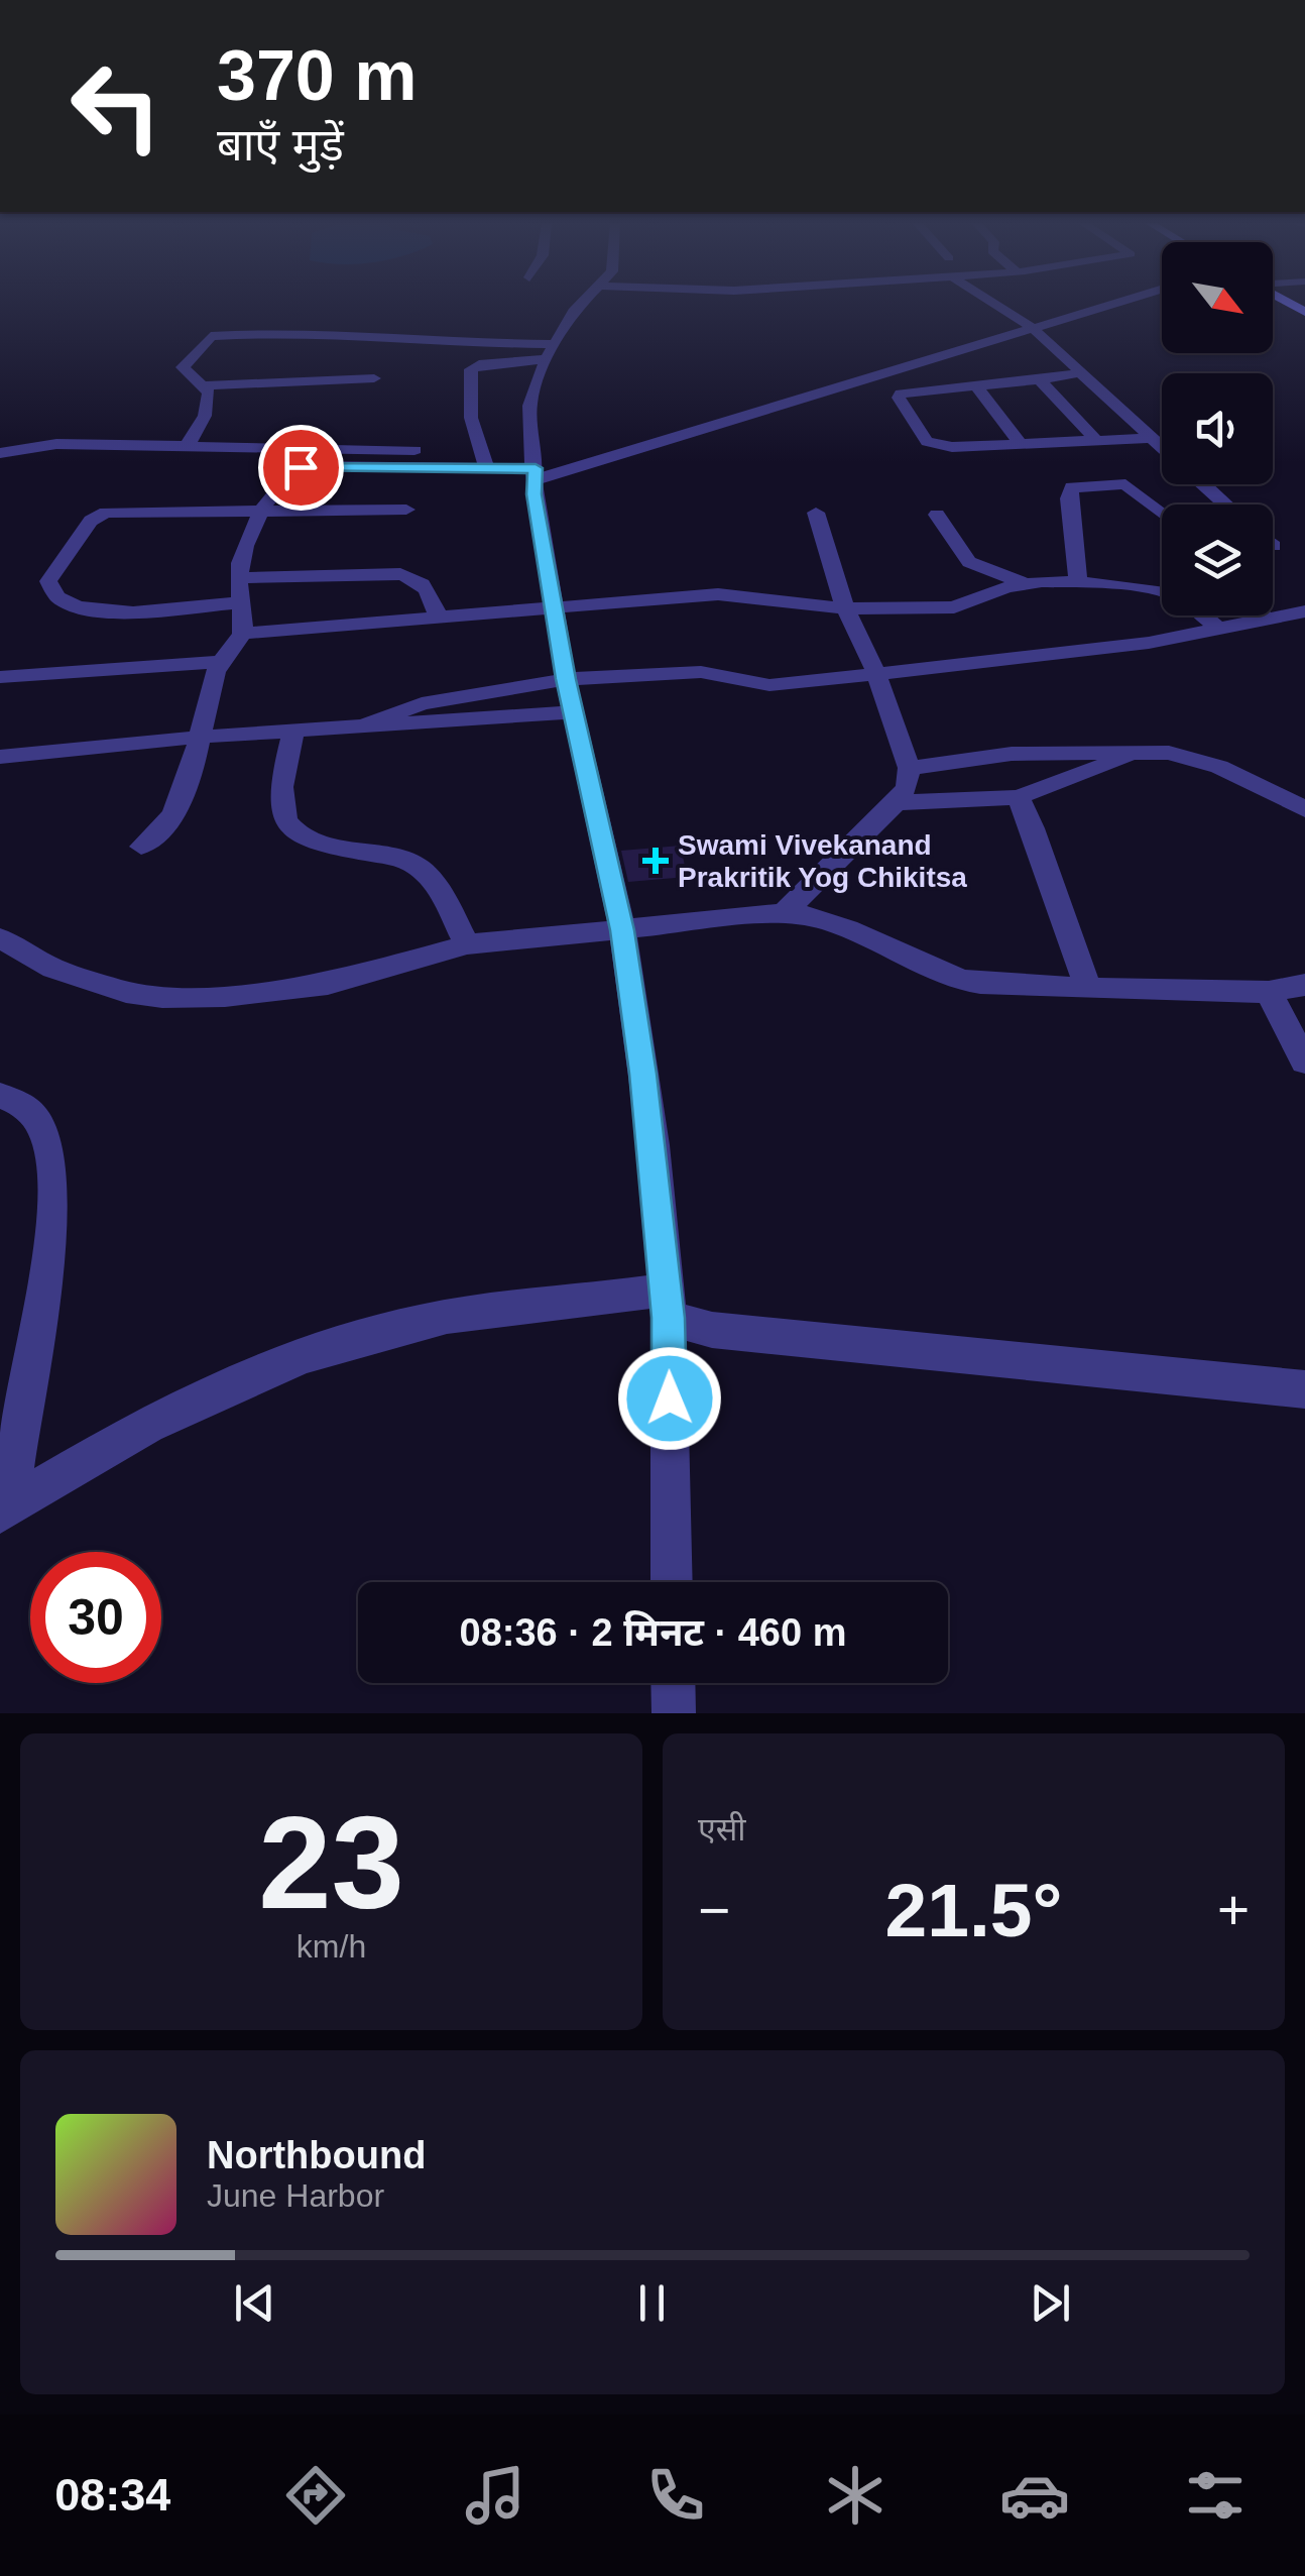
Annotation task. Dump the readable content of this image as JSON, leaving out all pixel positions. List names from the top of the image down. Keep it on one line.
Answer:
{"places":{"health":["Swami Vivekanand Prakritik Yog Chikitsa"]},"north":"bottom right","page":{"turn":["370 m","बाएँ मुड़ें"],"limit":"30","trip":"08:36 · 2 मिनट · 460 m","tile":[["23","km/h"],"एसी"],"heat":["−","21.5°","+"],"song":["Northbound","June Harbor"],"tabs":"08:34"}}
